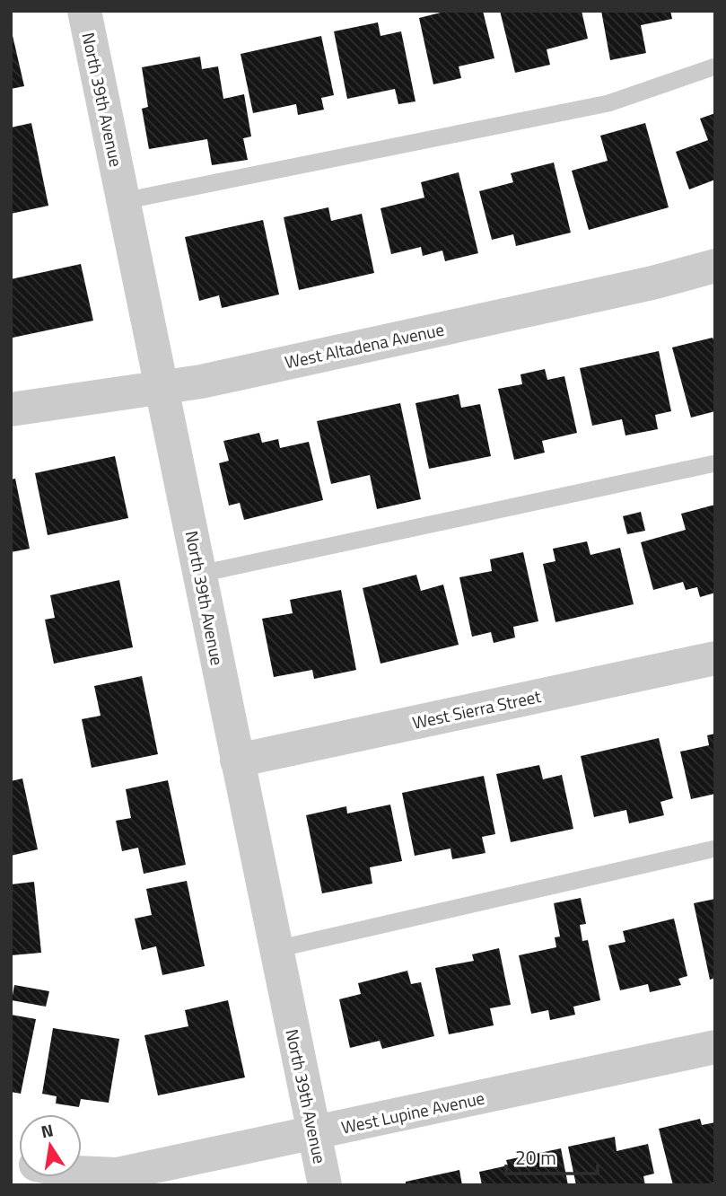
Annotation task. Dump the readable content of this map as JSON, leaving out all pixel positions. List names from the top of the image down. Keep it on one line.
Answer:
{"streets":{"street":["North 39th Avenue","West Altadena Avenue","West Sierra Street","West Lupine Avenue"]},"crossings":[["North 39th Avenue","West Altadena Avenue"],["North 39th Avenue","West Sierra Street"],["North 39th Avenue","West Lupine Avenue"]],"scale_bar":"20 m","north":"top"}
